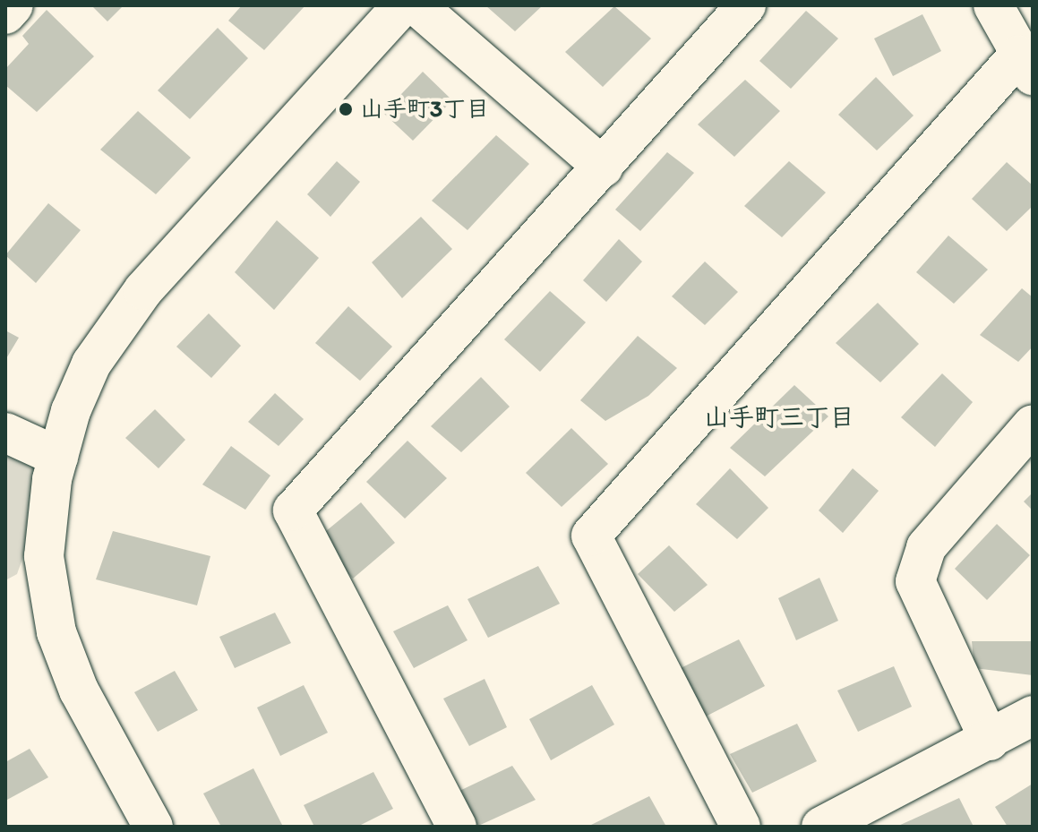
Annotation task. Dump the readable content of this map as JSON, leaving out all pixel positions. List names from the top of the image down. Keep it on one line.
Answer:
{"districts":["山手町三丁目"],"places":["山手町3丁目"]}
